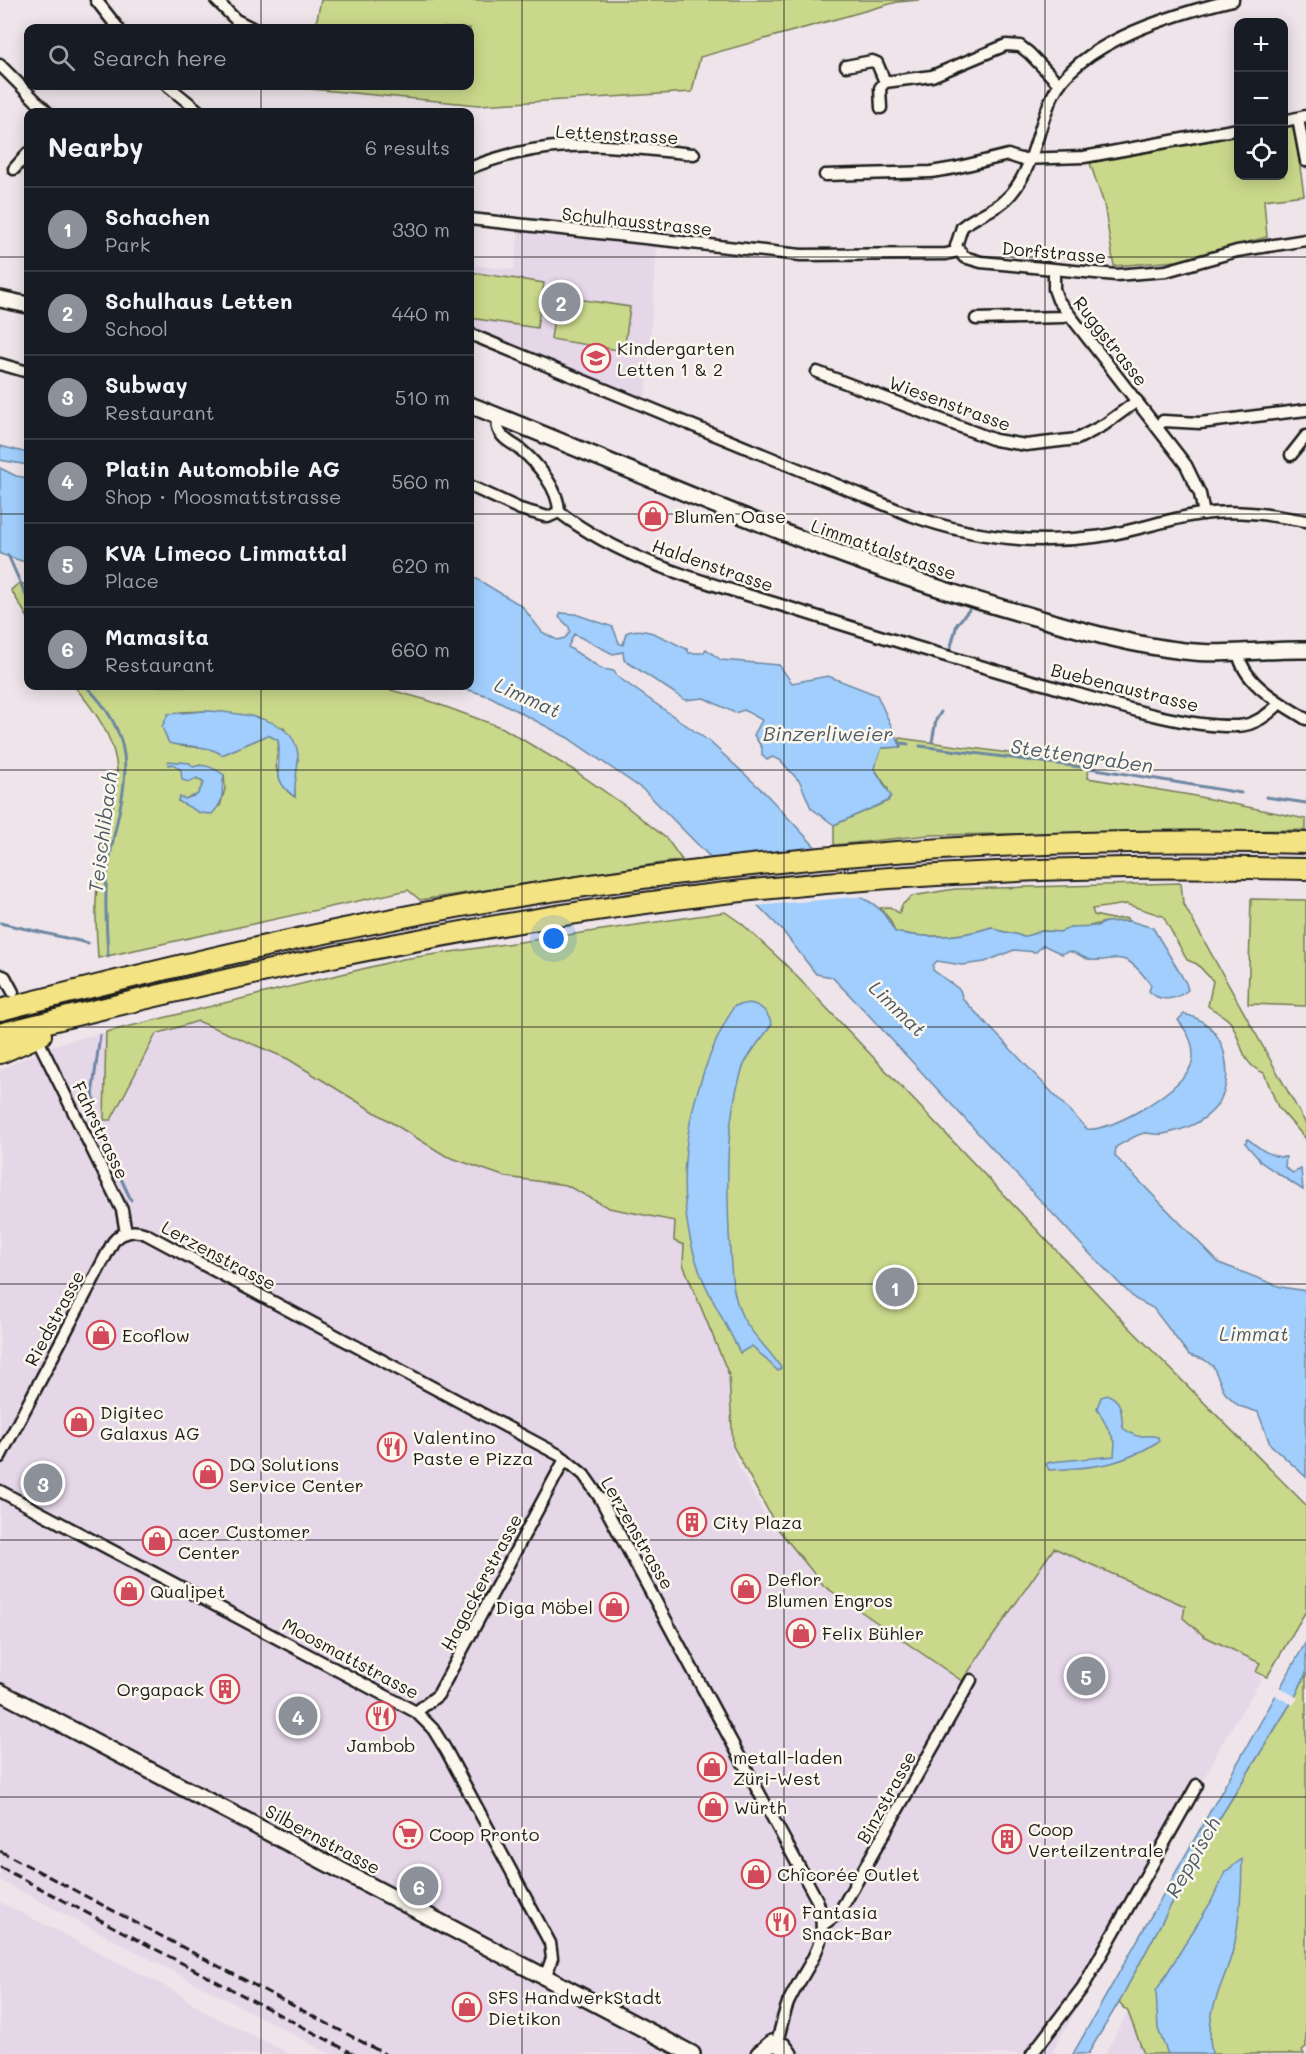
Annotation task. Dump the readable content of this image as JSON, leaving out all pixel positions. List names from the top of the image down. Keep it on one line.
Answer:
{"streets":{"main road":["Limmattalstrasse","Silbernstrasse"],"street":["Lettenstrasse","Schulhausstrasse","Dorfstrasse","Ruggstrasse","Wiesenstrasse","Haldenstrasse","Buebenaustrasse","Fahrstrasse","Lerzenstrasse","Riedstrasse","Hagackerstrasse","Moosmattstrasse","Binzstrasse"]},"crossings":[["Schulhausstrasse","Dorfstrasse"],["Dorfstrasse","Ruggstrasse"],["Ruggstrasse","Wiesenstrasse"],["Haldenstrasse","Buebenaustrasse"],["Fahrstrasse","Lerzenstrasse"],["Fahrstrasse","Riedstrasse"],["Lerzenstrasse","Riedstrasse"],["Lerzenstrasse","Hagackerstrasse"],["Lerzenstrasse","Binzstrasse"],["Hagackerstrasse","Moosmattstrasse"],["Moosmattstrasse","Silbernstrasse"]],"water":["Limmat","Binzerliweier","Stettengraben","Teischlibach","Reppisch"],"places":{"school or university":["Kindergarten Letten 1 & 2"],"shop":["Blumen Oase","Ecoflow","Digitec Galaxus AG","DQ Solutions Service Center","acer Customer Center","Deflor Blumen Engros","Qualipet","Diga Möbel","Felix Bühler","metall-laden Züri-West","Würth","Chîcorée Outlet","SFS HandwerkStadt Dietikon"],"restaurant":["Valentino Paste e Pizza","Jambob","Fantasia Snack-Bar"],"building":["City Plaza","Orgapack","Coop Verteilzentrale"],"supermarket":["Coop Pronto"]},"page":{"map_buttons":["+","−"],"search":"Search here","heading":["Nearby","6 results"],"list":[{"mark":"1","name":"Schachen","note":"Park","value":"330 m"},{"mark":"2","name":"Schulhaus Letten","note":"School","value":"440 m"},{"mark":"3","name":"Subway","note":"Restaurant","value":"510 m"},{"mark":"4","name":"Platin Automobile AG","note":"Shop · Moosmattstrasse","value":"560 m"},{"mark":"5","name":"KVA Limeco Limmattal","note":"Place","value":"620 m"},{"mark":"6","name":"Mamasita","note":"Restaurant","value":"660 m"}],"pins":["2","1","3","5","4","6"]}}
